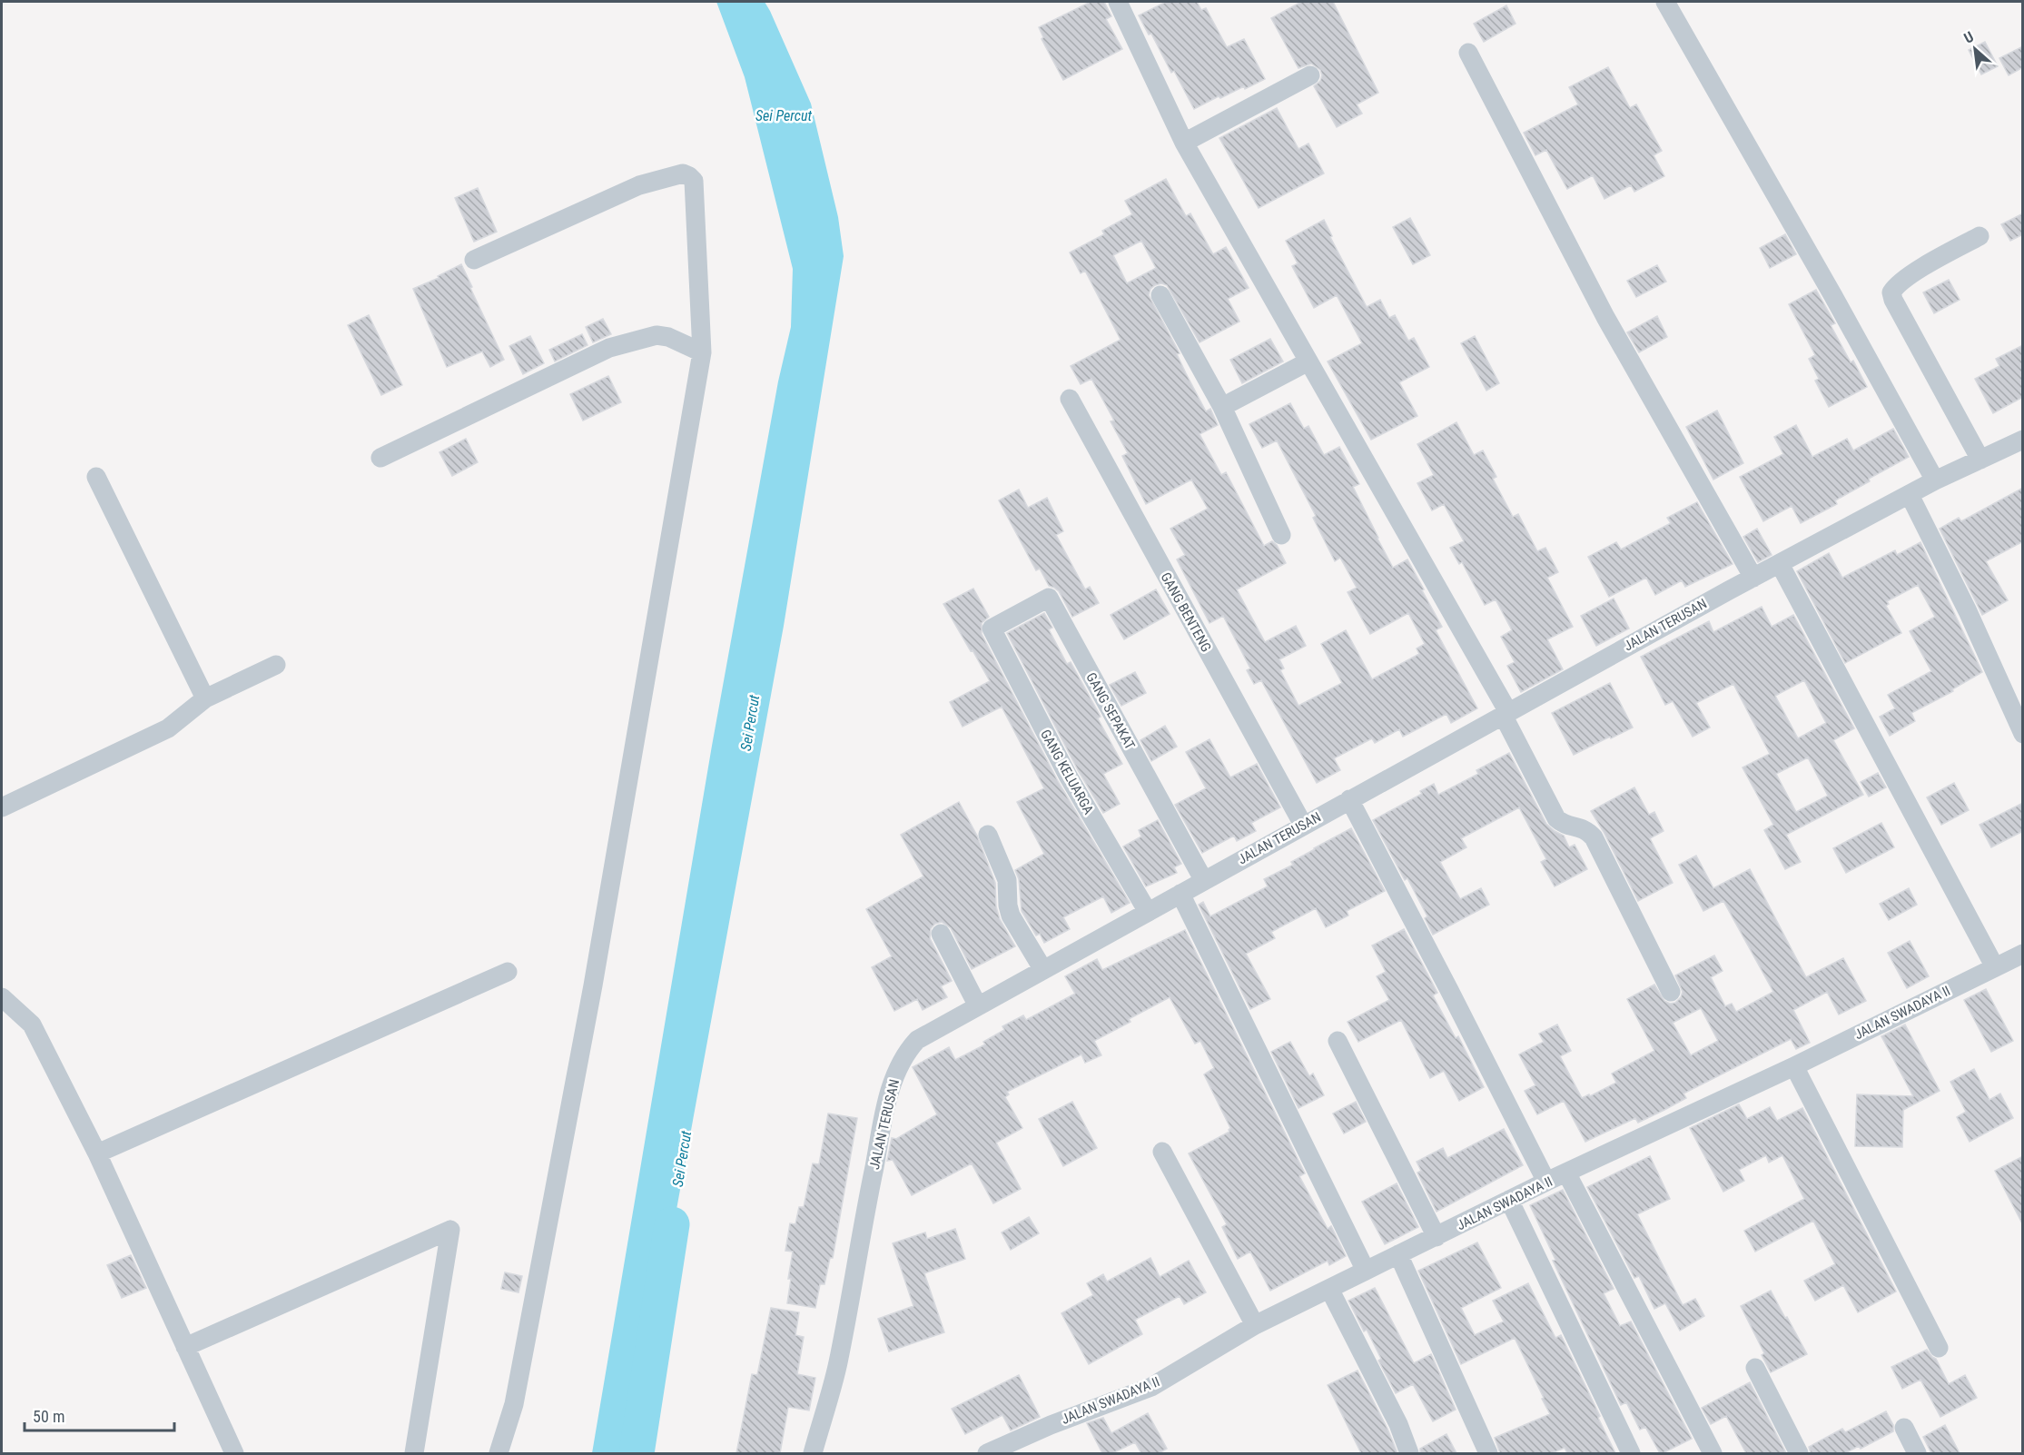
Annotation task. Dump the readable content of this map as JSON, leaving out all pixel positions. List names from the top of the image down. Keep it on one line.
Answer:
{"streets":{"street":["GANG BENTENG","JALAN TERUSAN","GANG SEPAKAT","GANG KELUARGA","JALAN SWADAYA II"]},"crossings":[["GANG BENTENG","JALAN TERUSAN"],["JALAN TERUSAN","GANG SEPAKAT"],["JALAN TERUSAN","GANG KELUARGA"],["GANG SEPAKAT","GANG KELUARGA"]],"water":["Sei Percut"],"scale_bar":"50 m","north":"top left"}
